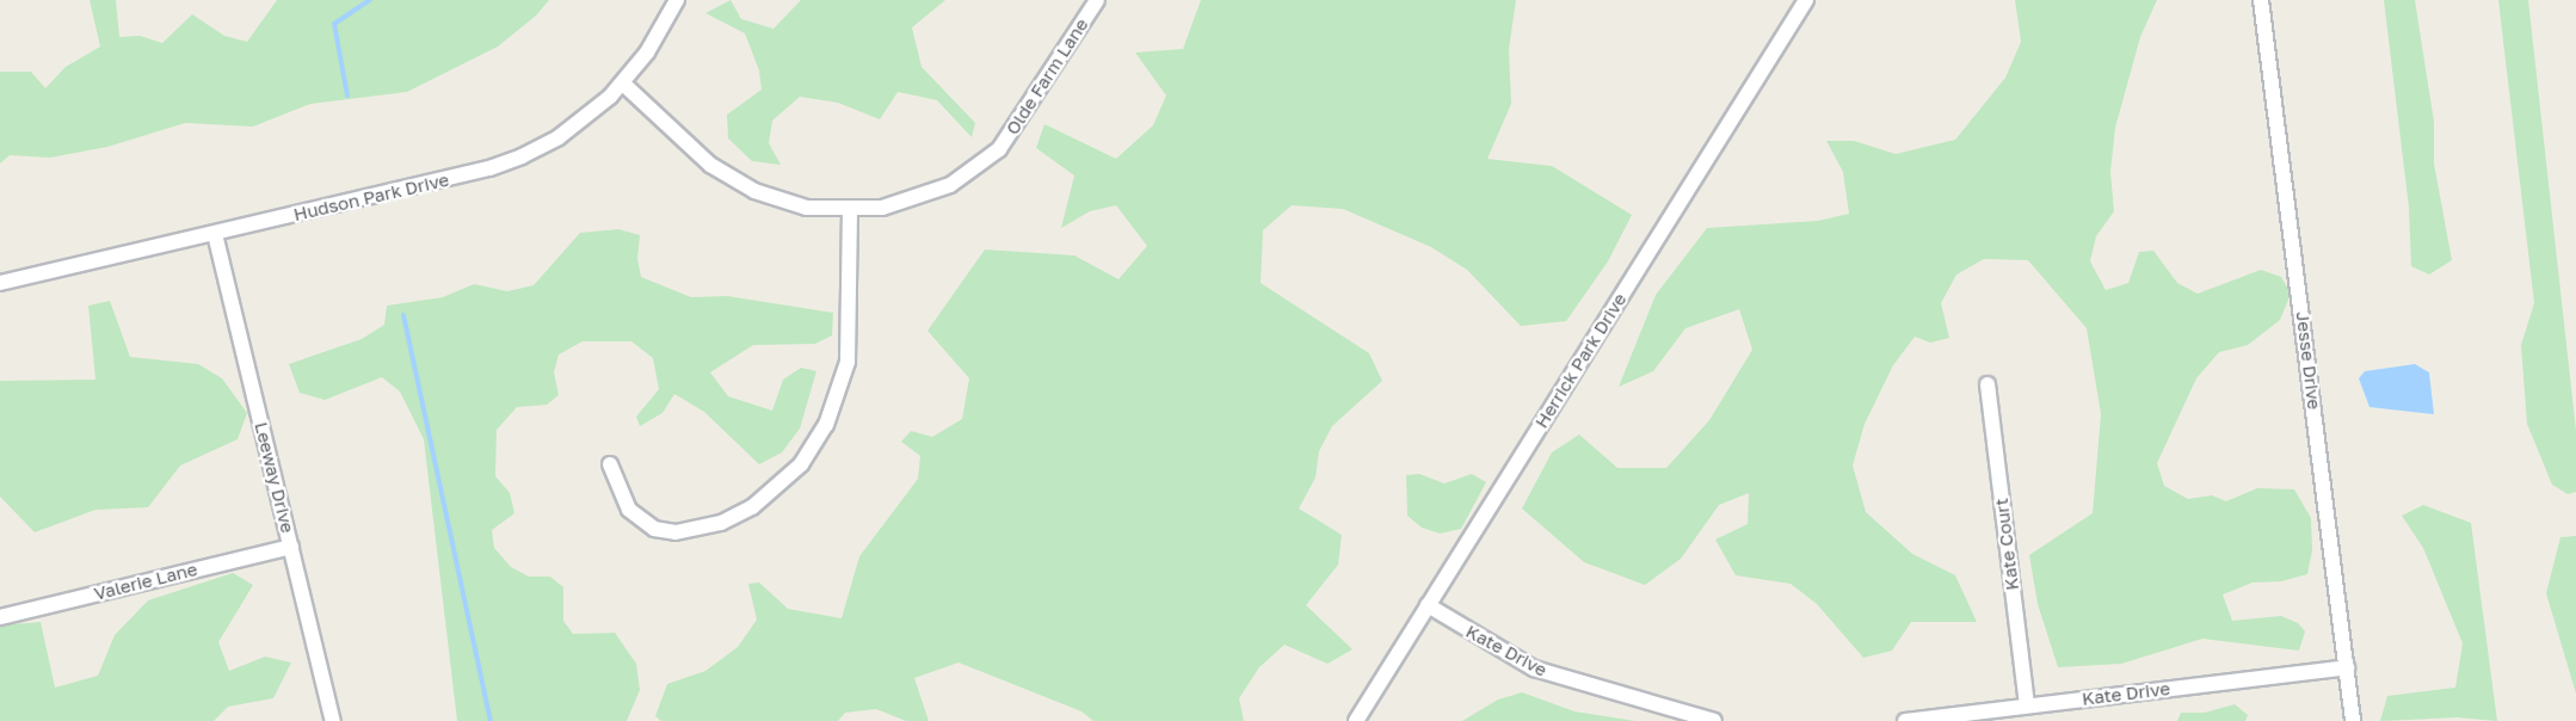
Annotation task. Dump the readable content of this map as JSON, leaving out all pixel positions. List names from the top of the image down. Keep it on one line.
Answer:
{"streets":{"street":["Olde Farm Lane","Hudson Park Drive","Herrick Park Drive","Jesse Drive","Leeway Drive","Kate Court","Valerie Lane","Kate Drive"]},"crossings":[["Olde Farm Lane","Hudson Park Drive"],["Hudson Park Drive","Leeway Drive"],["Herrick Park Drive","Kate Drive"],["Jesse Drive","Kate Drive"],["Leeway Drive","Valerie Lane"],["Kate Court","Kate Drive"]]}
